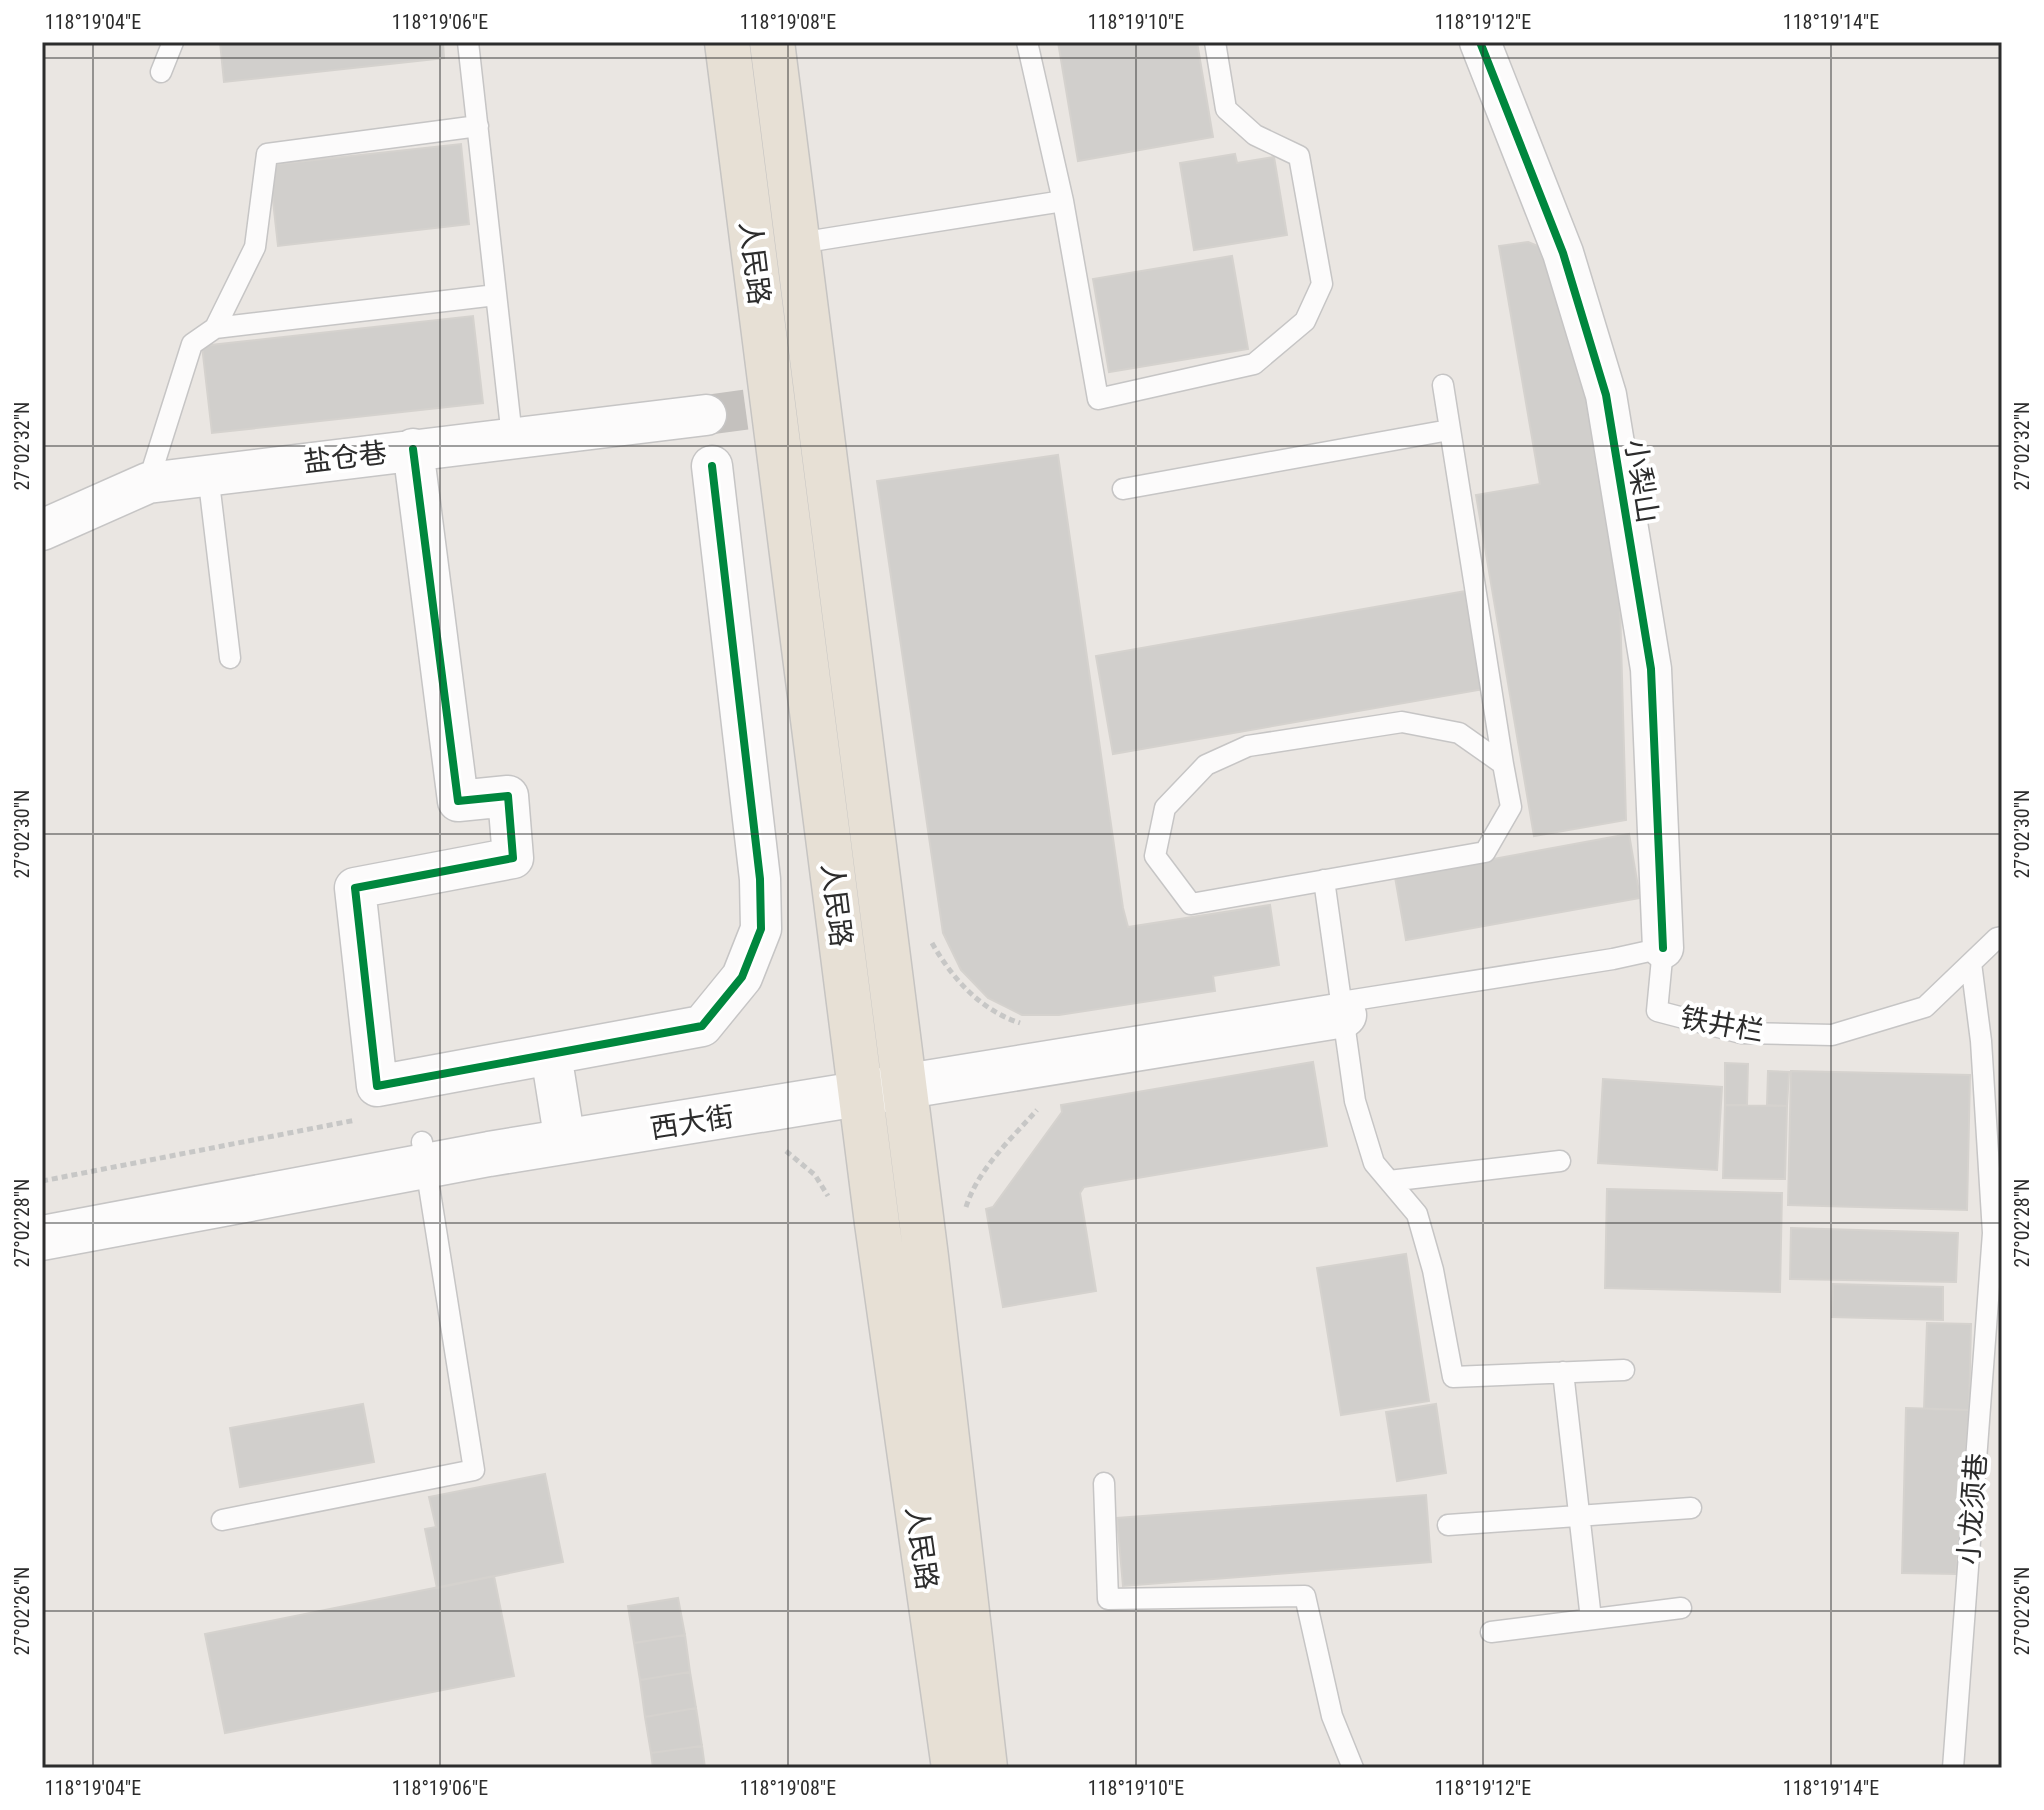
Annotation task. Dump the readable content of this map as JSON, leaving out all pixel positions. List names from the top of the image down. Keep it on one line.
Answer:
{"streets":{"main road":["人民路"],"street":["盐仓巷","小梨山","西大街"],"lane":["铁井栏","小龙须巷"]},"crossings":[["人民路","西大街"],["小梨山","铁井栏"],["铁井栏","小龙须巷"]],"coordinates":["118°19'04\"E","118°19'06\"E","118°19'08\"E","118°19'10\"E","118°19'12\"E","118°19'14\"E","27°02'32\"N","27°02'30\"N","27°02'28\"N","27°02'26\"N"]}
